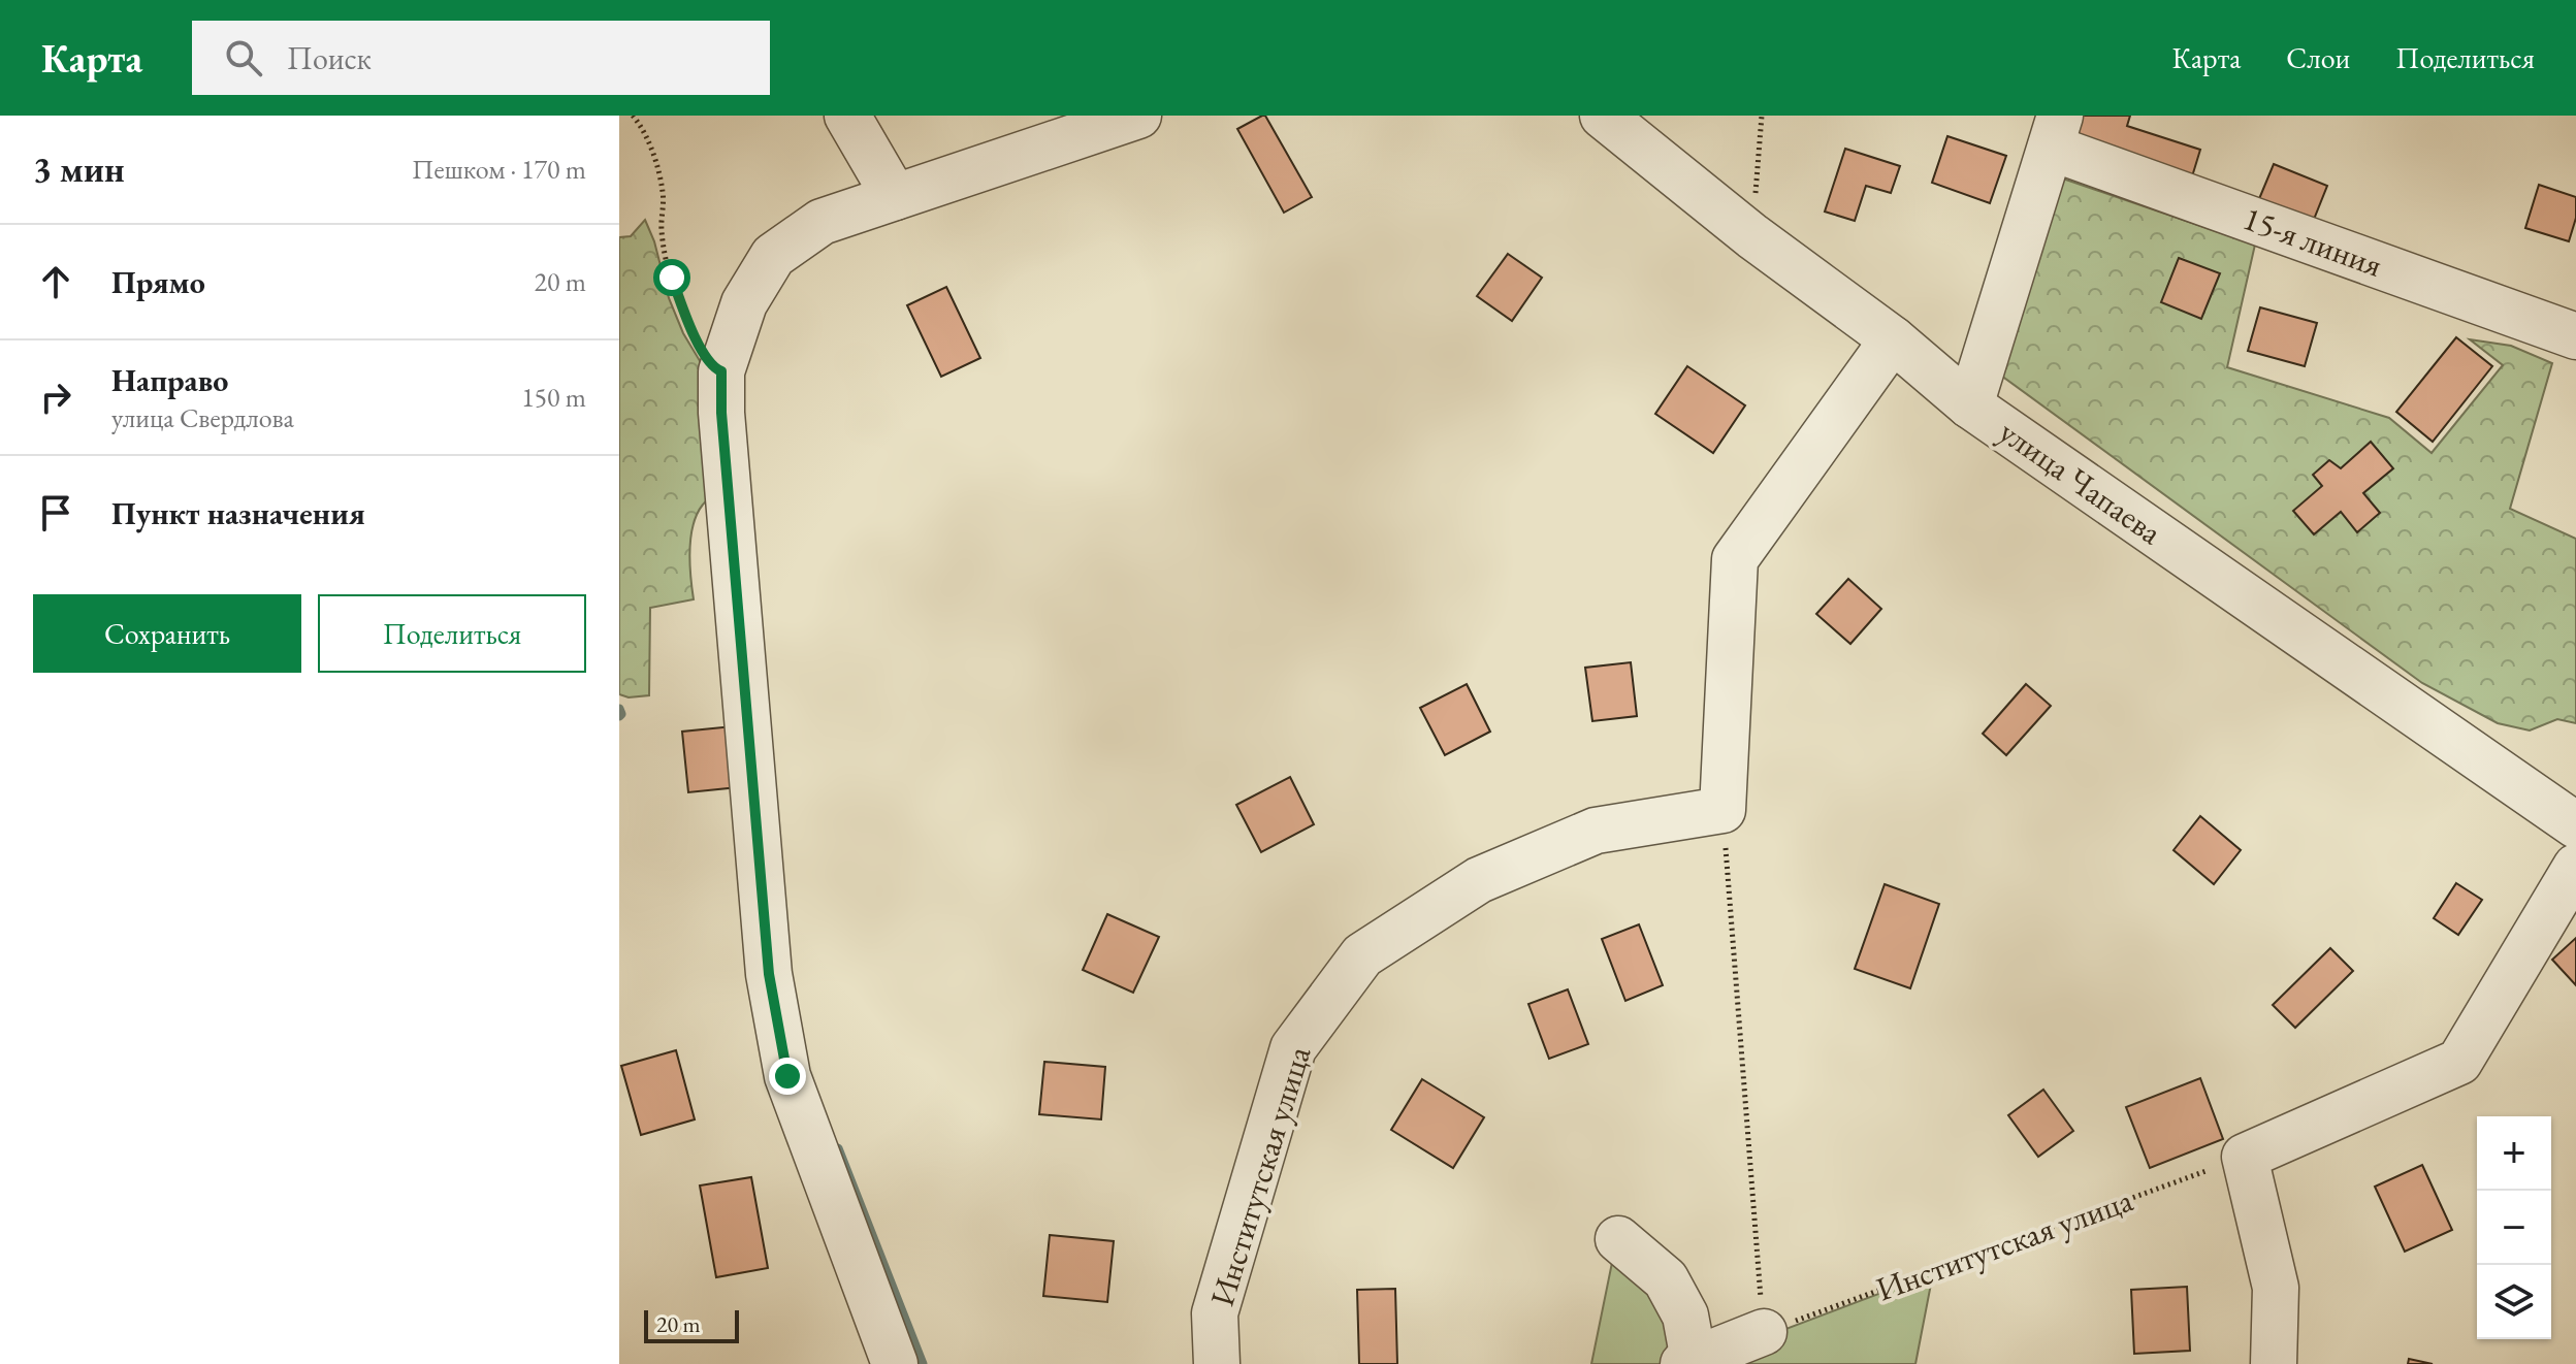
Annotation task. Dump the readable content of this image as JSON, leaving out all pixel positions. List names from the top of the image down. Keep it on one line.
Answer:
{"streets":{"street":["15-я линия","улица Чапаева","Институтская улица"]},"scale_bar":"20 m","page":{"header":"Карта","search":"Поиск","nav":["Карта","Слои","Поделиться"],"heading":["3 мин","Пешком · 170 m"],"list":[["Прямо","20 m"],["Направо","улица Свердлова","150 m"],"Пункт назначения"],"buttons":["Сохранить","Поделиться"],"map_buttons":["+","−"],"scale":"20 m"}}
